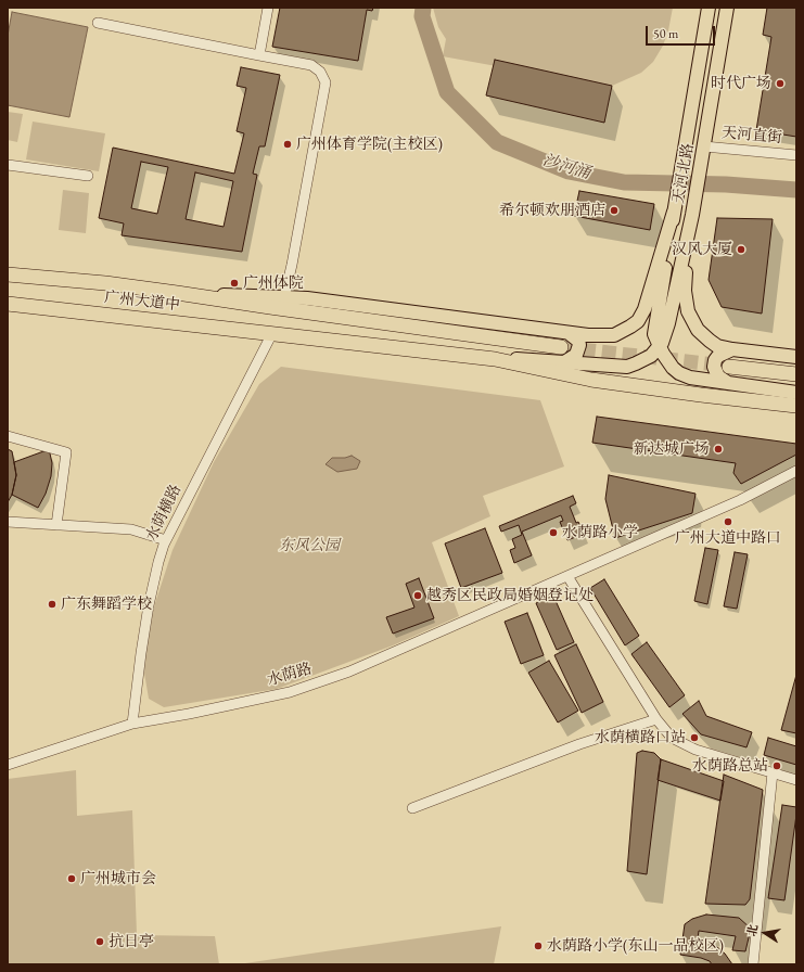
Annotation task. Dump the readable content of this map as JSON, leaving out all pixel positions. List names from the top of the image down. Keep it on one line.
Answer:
{"streets":{"highway":["广州大道中"],"main road":["天河北路"],"street":["天河直街","水荫横路","水荫路"]},"crossings":[["天河直街","天河北路"],["广州大道中","水荫横路"],["水荫横路","水荫路"]],"water":["沙河涌"],"parks":["东风公园"],"places":["时代广场","广州体育学院(主校区)","希尔顿欢朋酒店","汉风大厦","广州体院","新达城广场","广州大道中路口","水荫路小学","越秀区民政局婚姻登记处","广东舞蹈学校","水荫横路口站","水荫路总站","广州城市会","抗日亭","水荫路小学(东山一品校区)"],"scale_bar":"50 m","north":"left"}
